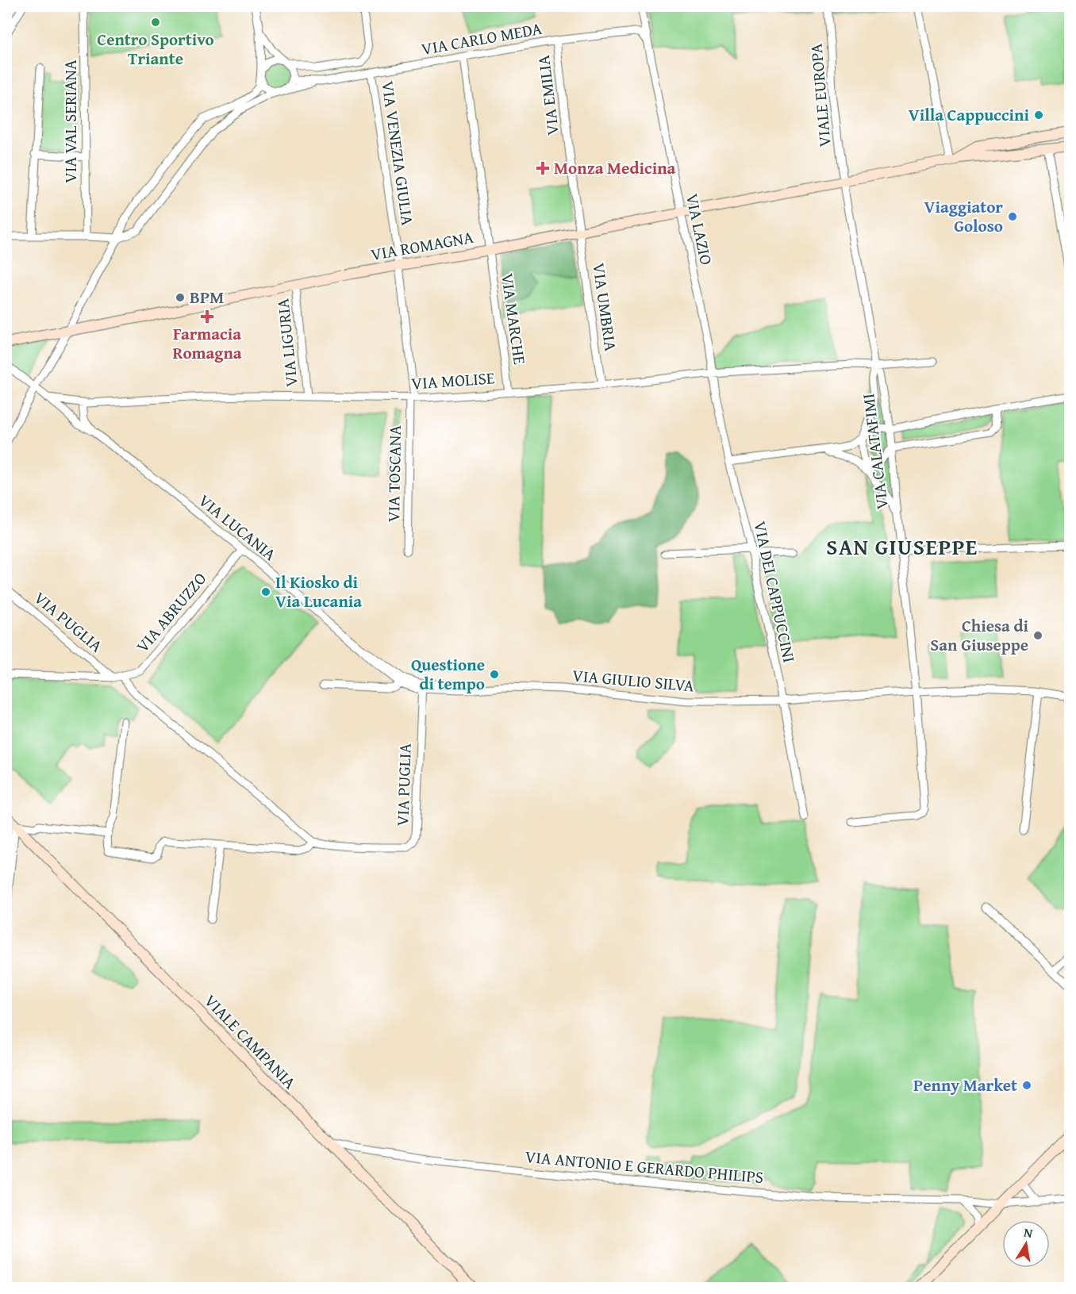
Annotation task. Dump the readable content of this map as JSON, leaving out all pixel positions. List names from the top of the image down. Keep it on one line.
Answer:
{"streets":{"street":["VIA CARLO MEDA","VIA EMILIA","VIALE EUROPA","VIA VAL SERIANA","VIA VENEZIA GIULIA","VIA LAZIO","VIA ROMAGNA","VIA UMBRIA","VIA MARCHE","VIA LIGURIA","VIA MOLISE","VIA CALATAFIMI","VIA TOSCANA","VIA LUCANIA","VIA DEI CAPPUCCINI","VIA ABRUZZO","VIA PUGLIA","VIA GIULIO SILVA","VIALE CAMPANIA","VIA ANTONIO E GERARDO PHILIPS"]},"crossings":[["VIA CARLO MEDA","VIA EMILIA"],["VIA CARLO MEDA","VIA VAL SERIANA"],["VIA CARLO MEDA","VIA VENEZIA GIULIA"],["VIA CARLO MEDA","VIA LAZIO"],["VIA CARLO MEDA","VIA MARCHE"],["VIA EMILIA","VIA ROMAGNA"],["VIA EMILIA","VIA UMBRIA"],["VIALE EUROPA","VIA ROMAGNA"],["VIALE EUROPA","VIA CALATAFIMI"],["VIA VENEZIA GIULIA","VIA ROMAGNA"],["VIA VENEZIA GIULIA","VIA TOSCANA"],["VIA LAZIO","VIA ROMAGNA"],["VIA LAZIO","VIA MOLISE"],["VIA LAZIO","VIA DEI CAPPUCCINI"],["VIA ROMAGNA","VIA UMBRIA"],["VIA ROMAGNA","VIA MARCHE"],["VIA ROMAGNA","VIA LIGURIA"],["VIA ROMAGNA","VIA CALATAFIMI"],["VIA ROMAGNA","VIA TOSCANA"],["VIA UMBRIA","VIA MOLISE"],["VIA MARCHE","VIA MOLISE"],["VIA LIGURIA","VIA MOLISE"],["VIA MOLISE","VIA CALATAFIMI"],["VIA MOLISE","VIA TOSCANA"],["VIA MOLISE","VIA LUCANIA"],["VIA MOLISE","VIA DEI CAPPUCCINI"],["VIA CALATAFIMI","VIA GIULIO SILVA"],["VIA LUCANIA","VIA ABRUZZO"],["VIA LUCANIA","VIA GIULIO SILVA"],["VIA DEI CAPPUCCINI","VIA GIULIO SILVA"],["VIA ABRUZZO","VIA PUGLIA"],["VIA PUGLIA","VIA GIULIO SILVA"],["VIALE CAMPANIA","VIA ANTONIO E GERARDO PHILIPS"]],"districts":["SAN GIUSEPPE"],"places":{"other":["Centro Sportivo Triante","Villa Cappuccini","Viaggiator Goloso","BPM","Il Kiosko di Via Lucania","Chiesa di San Giuseppe","Questione di tempo","Penny Market"],"health":["Monza Medicina","Farmacia Romagna"]},"north":"top"}
